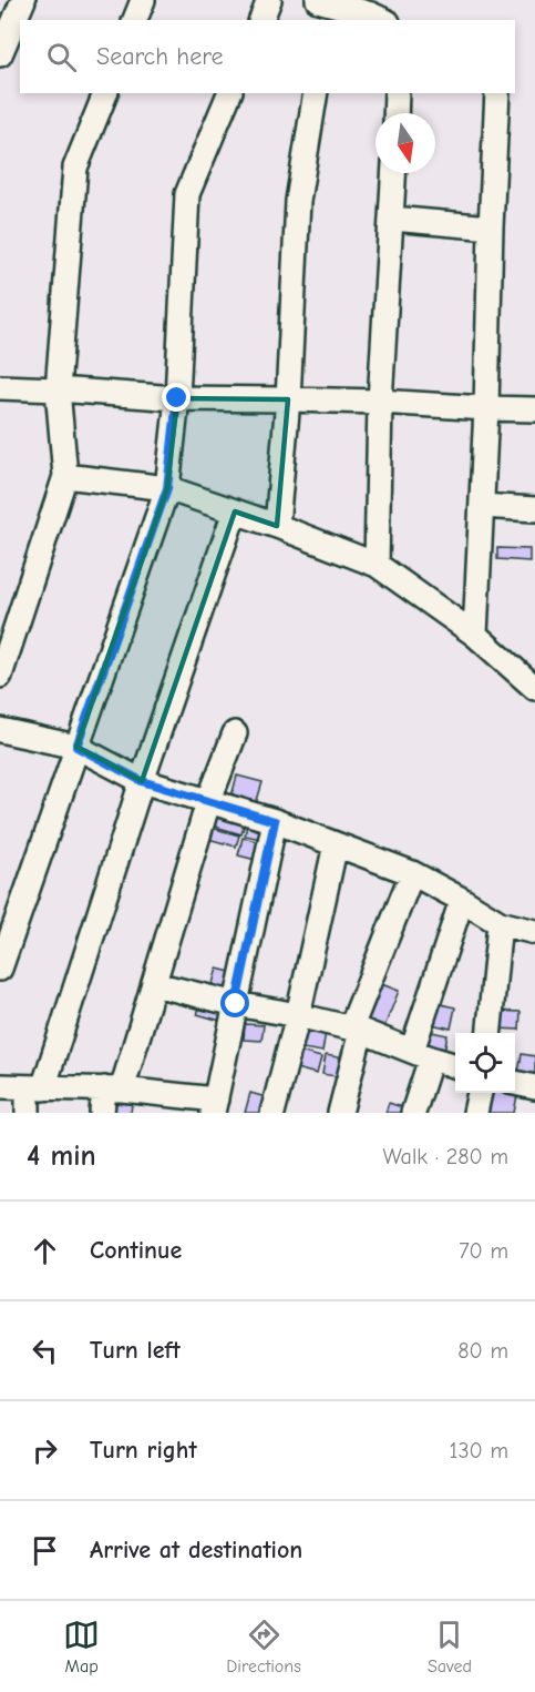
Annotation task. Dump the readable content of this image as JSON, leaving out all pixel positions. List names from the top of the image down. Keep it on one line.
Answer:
{"north":"bottom","page":{"search":"Search here","heading":["4 min","Walk · 280 m"],"list":[["Continue","70 m"],["Turn left","80 m"],["Turn right","130 m"],"Arrive at destination"],"nav":["Map","Directions","Saved"]}}
